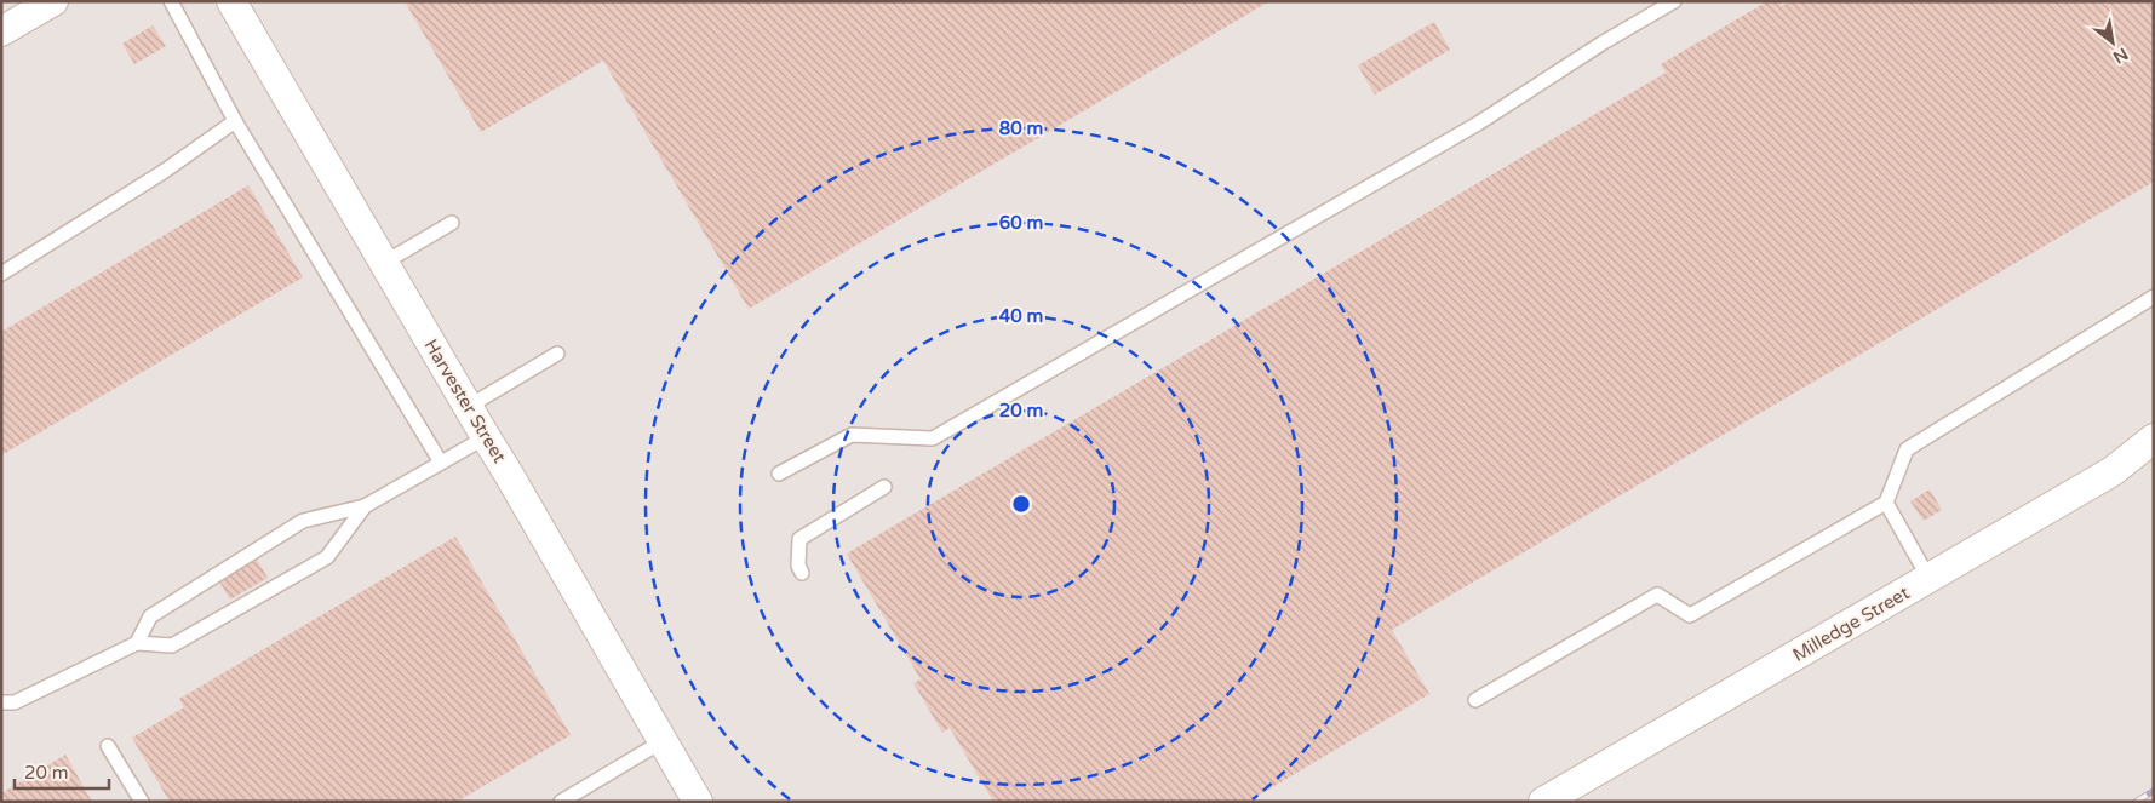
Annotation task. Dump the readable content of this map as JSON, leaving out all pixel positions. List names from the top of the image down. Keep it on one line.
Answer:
{"streets":{"street":["Harvester Street","Milledge Street"]},"scale_bar":"20 m","north":"bottom right","rings":["80 m","60 m","40 m","20 m"]}
